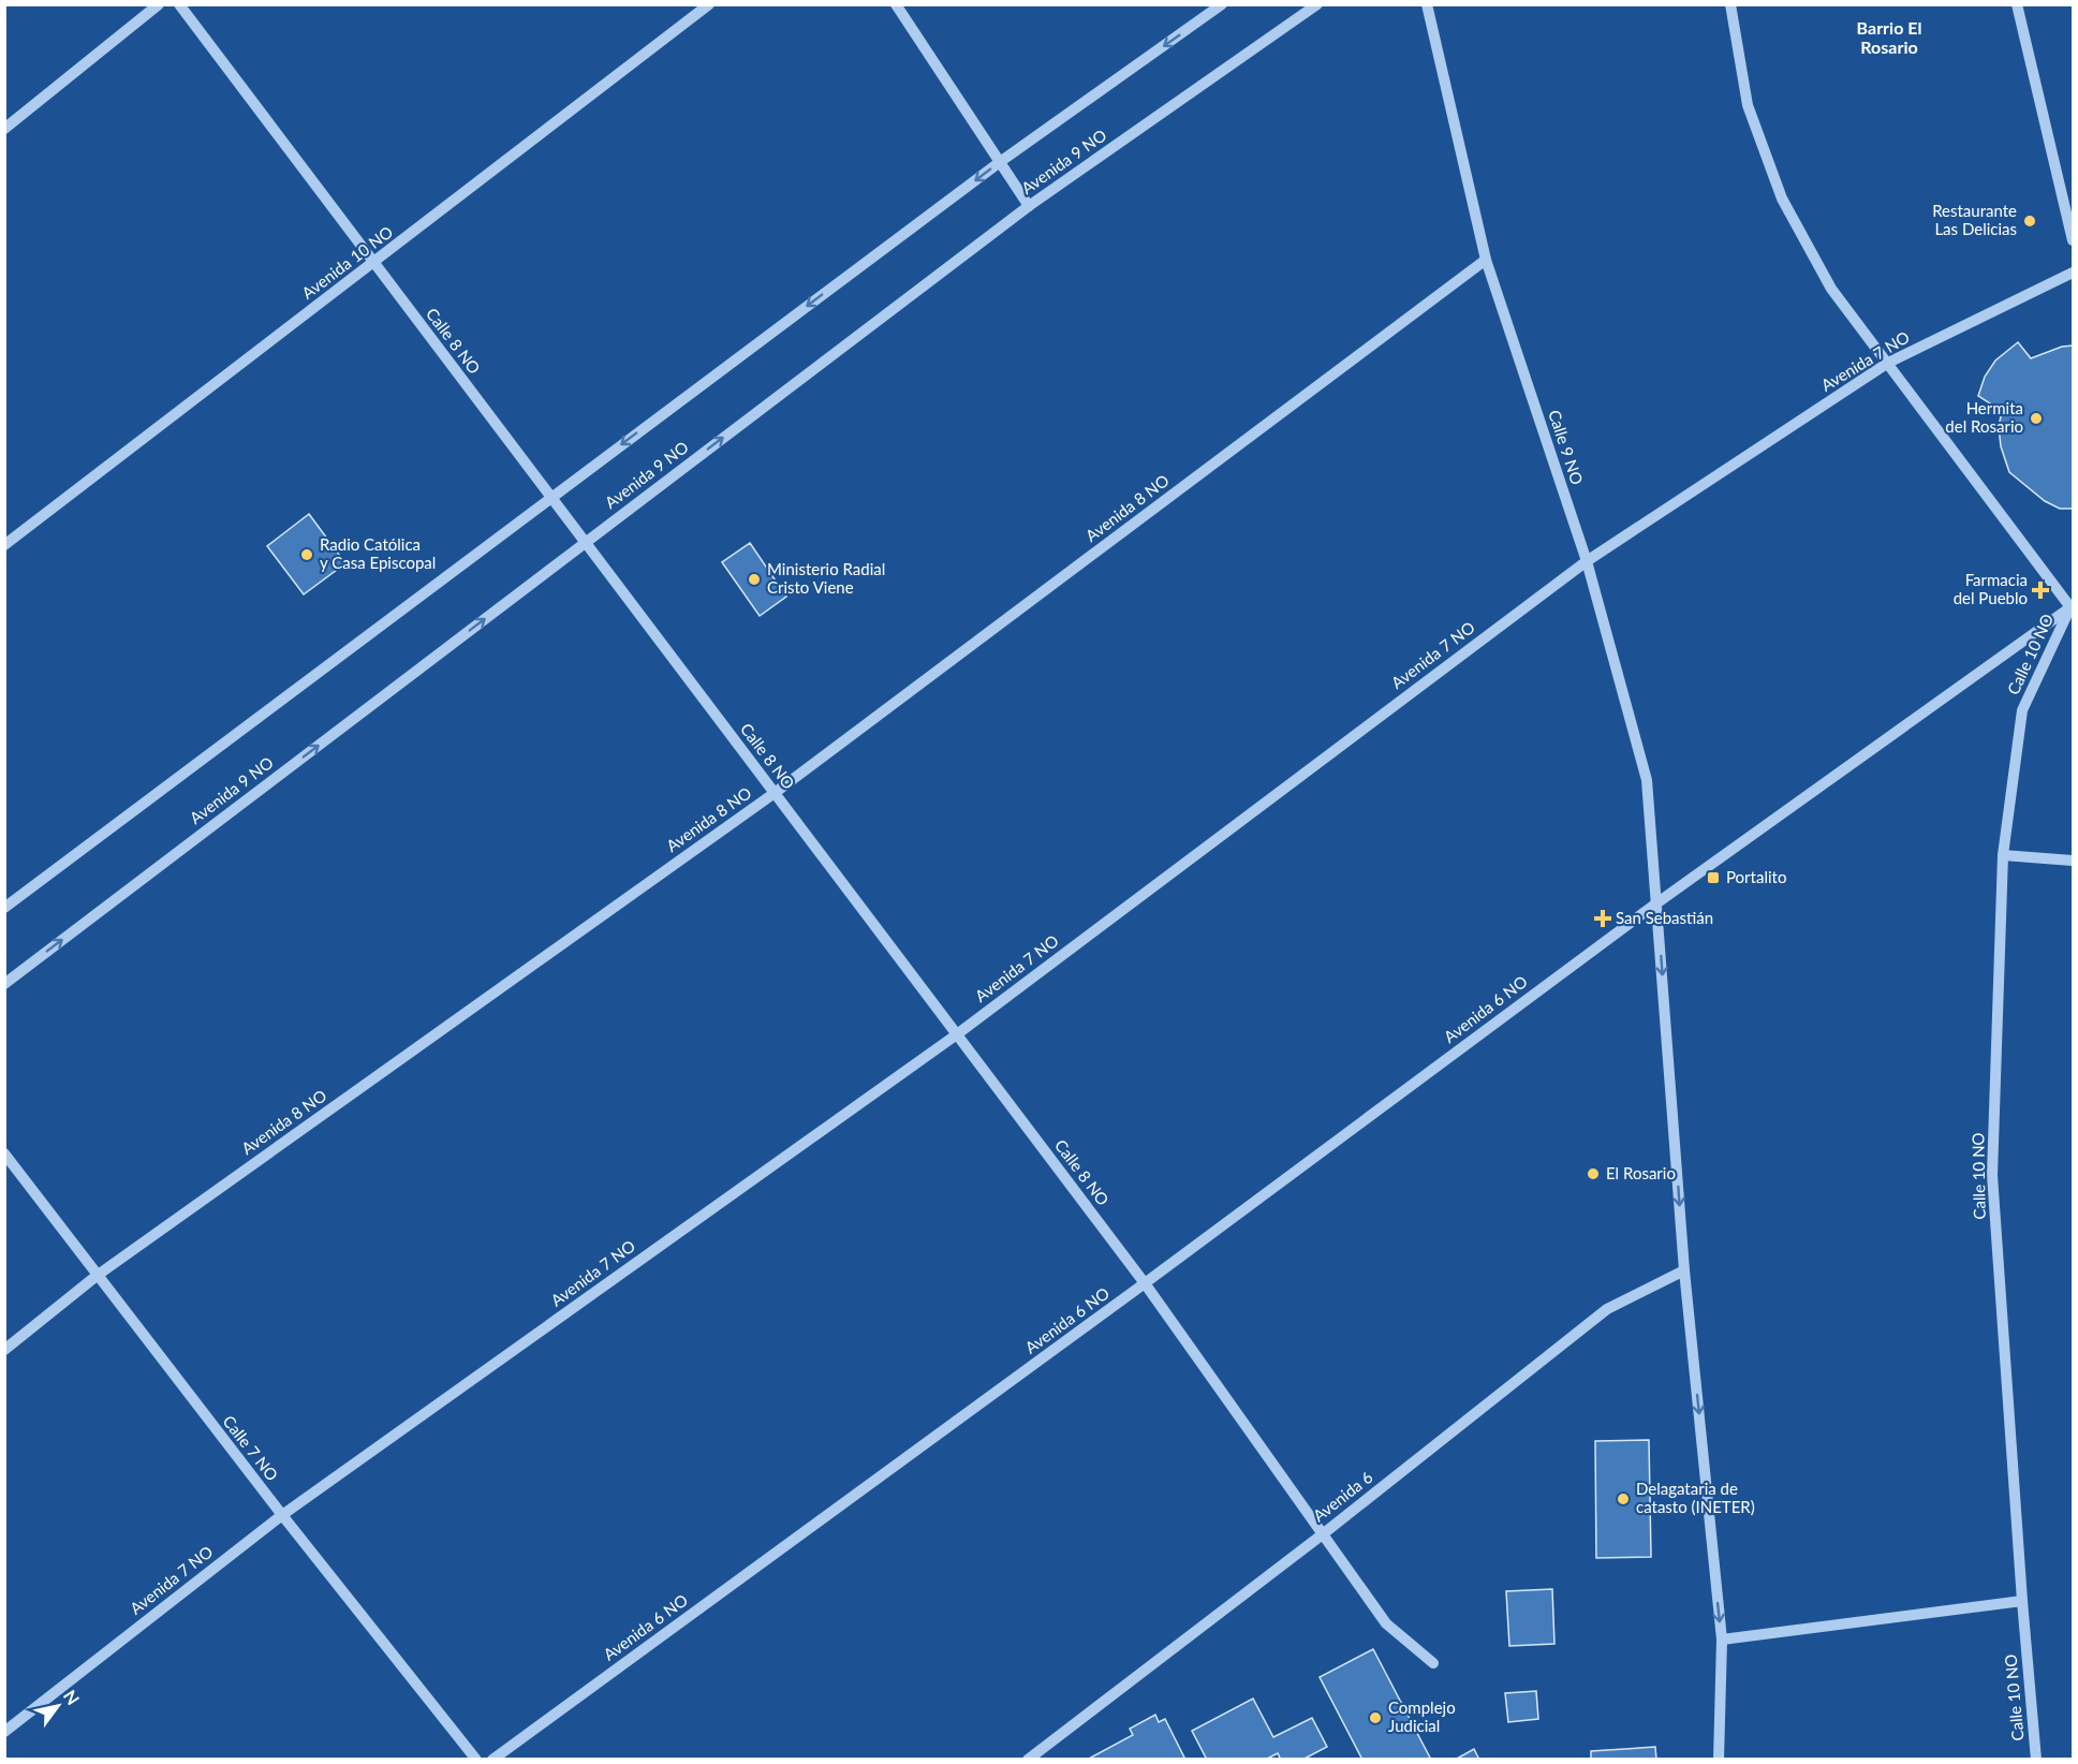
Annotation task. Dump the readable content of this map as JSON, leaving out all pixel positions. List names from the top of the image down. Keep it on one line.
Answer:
{"streets":{"street":["Avenida 9 NO","Avenida 10 NO","Calle 8 NO","Avenida 7 NO","Calle 9 NO","Avenida 8 NO","Calle 10 NO","Avenida 6 NO","Calle 7 NO","Avenida 6"]},"crossings":[["Avenida 9 NO","Calle 8 NO"],["Avenida 10 NO","Calle 8 NO"],["Calle 8 NO","Avenida 7 NO"],["Calle 8 NO","Avenida 8 NO"],["Calle 8 NO","Avenida 6 NO"],["Calle 8 NO","Avenida 6"],["Avenida 7 NO","Calle 9 NO"],["Avenida 7 NO","Calle 7 NO"],["Calle 9 NO","Avenida 8 NO"],["Calle 9 NO","Avenida 6 NO"],["Calle 9 NO","Avenida 6"],["Avenida 8 NO","Calle 7 NO"]],"one_way":["Calle 9 NO"],"districts":["Barrio El Rosario"],"places":{"other":["Restaurante Las Delicias","Hermita del Rosario","Radio Católica y Casa Episcopal","Ministerio Radial Cristo Viene","El Rosario","Delagataria de catasto (INETER)","Complejo Judicial"],"health":["Farmacia del Pueblo","San Sebastián"],"transit":["Portalito"]},"north":"top right"}
